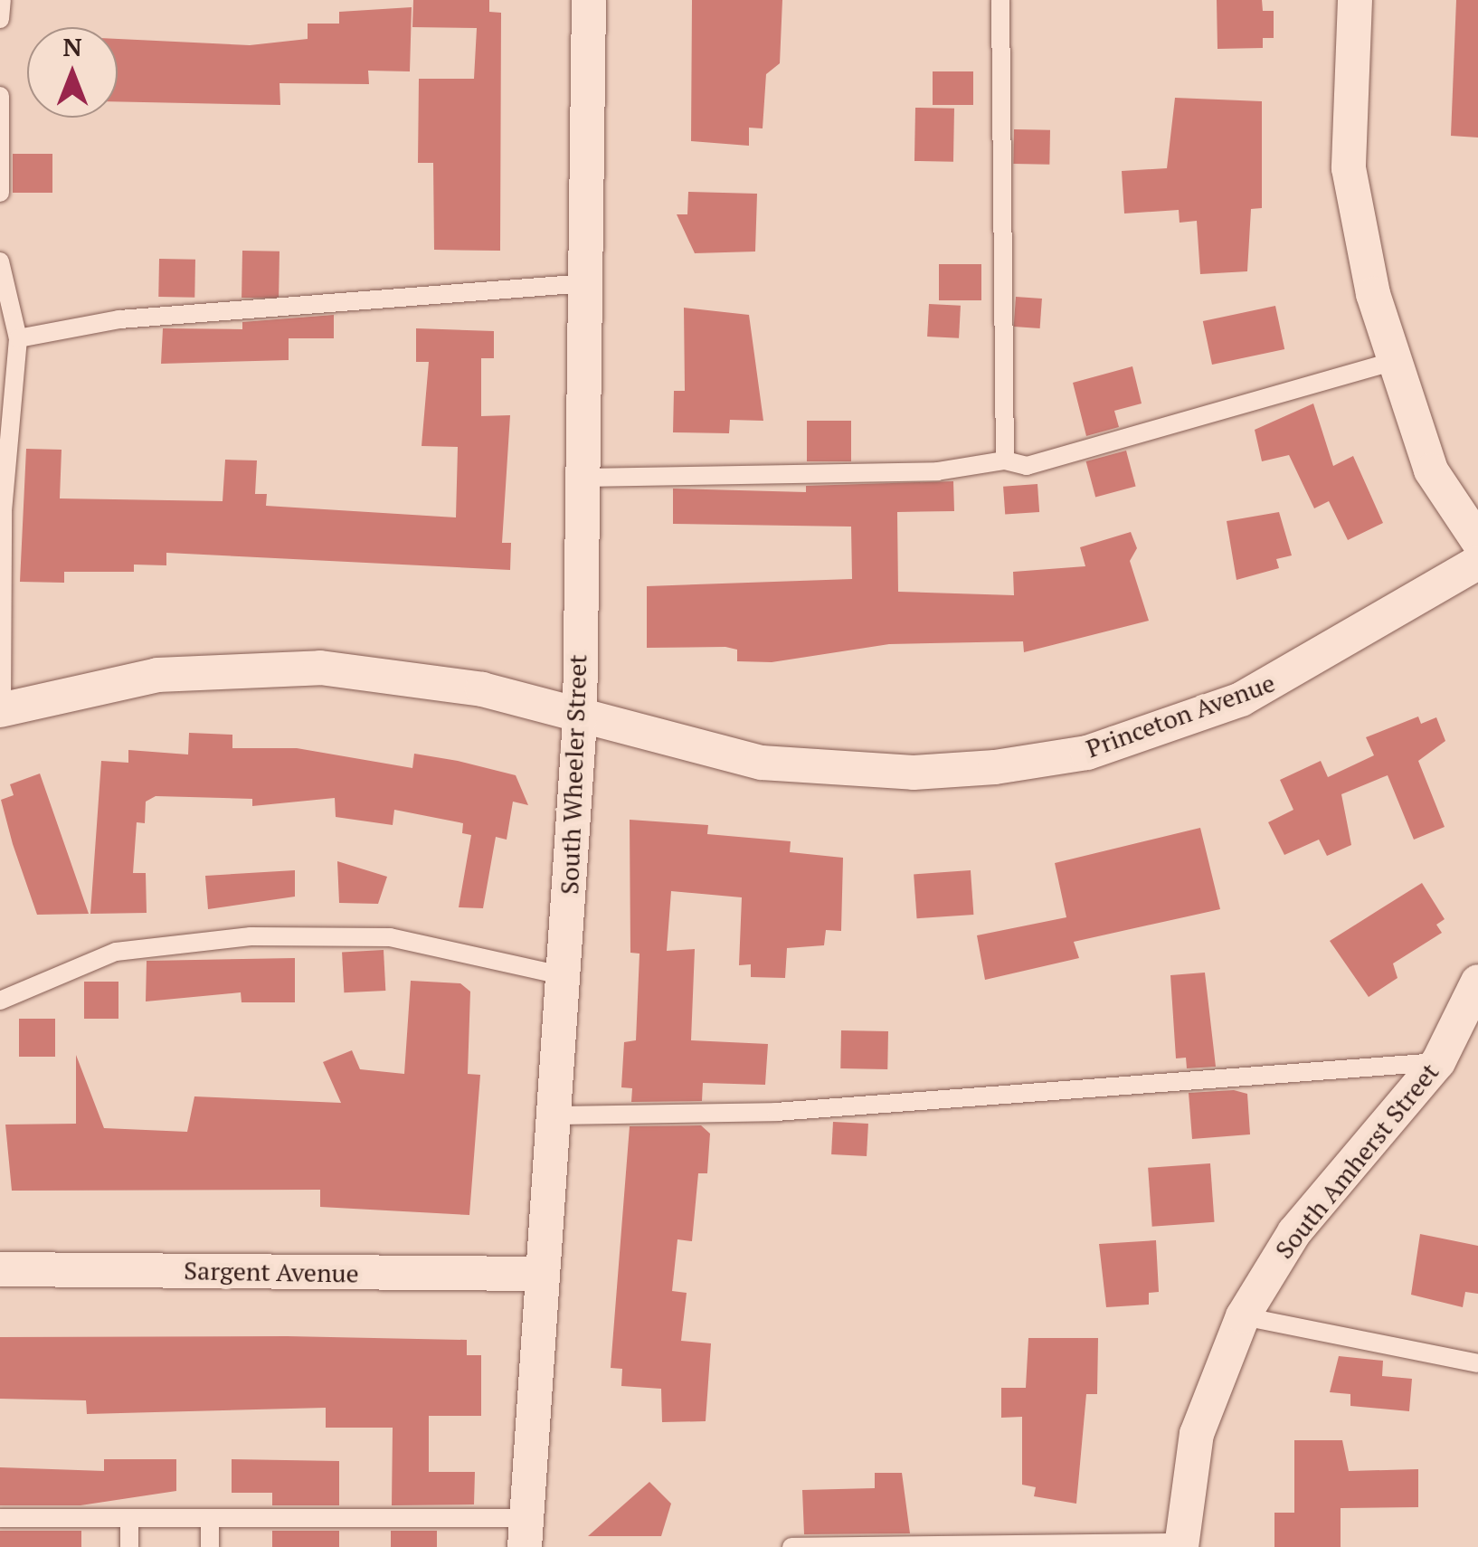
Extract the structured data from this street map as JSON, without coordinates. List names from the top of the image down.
{
  "streets": {
    "street": [
      "Princeton Avenue",
      "South Wheeler Street",
      "South Amherst Street",
      "Sargent Avenue"
    ]
  },
  "crossings": [
    ["Princeton Avenue", "South Wheeler Street"],
    ["South Wheeler Street", "Sargent Avenue"]
  ],
  "north": "top"
}
